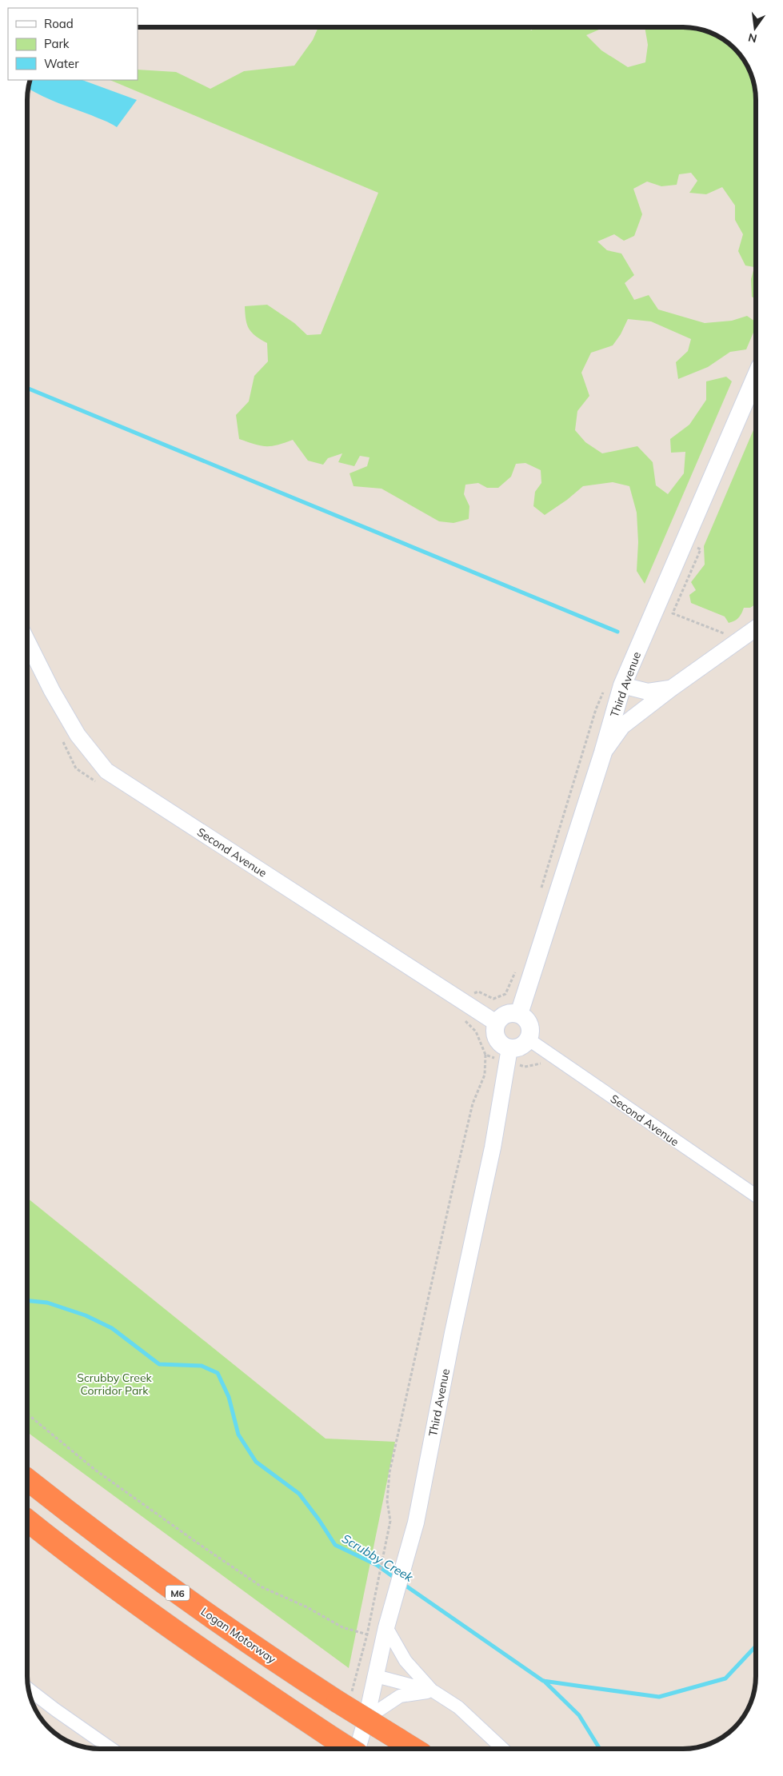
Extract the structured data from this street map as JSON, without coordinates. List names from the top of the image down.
{
  "streets": {
    "highway": ["M6", "Logan Motorway"],
    "main road": ["Third Avenue"],
    "street": ["Second Avenue"]
  },
  "crossings": [
    ["Third Avenue", "Second Avenue"]
  ],
  "water": ["Scrubby Creek"],
  "parks": ["Scrubby Creek Corridor Park"],
  "legend": ["Road", "Park", "Water"],
  "north": "bottom"
}
